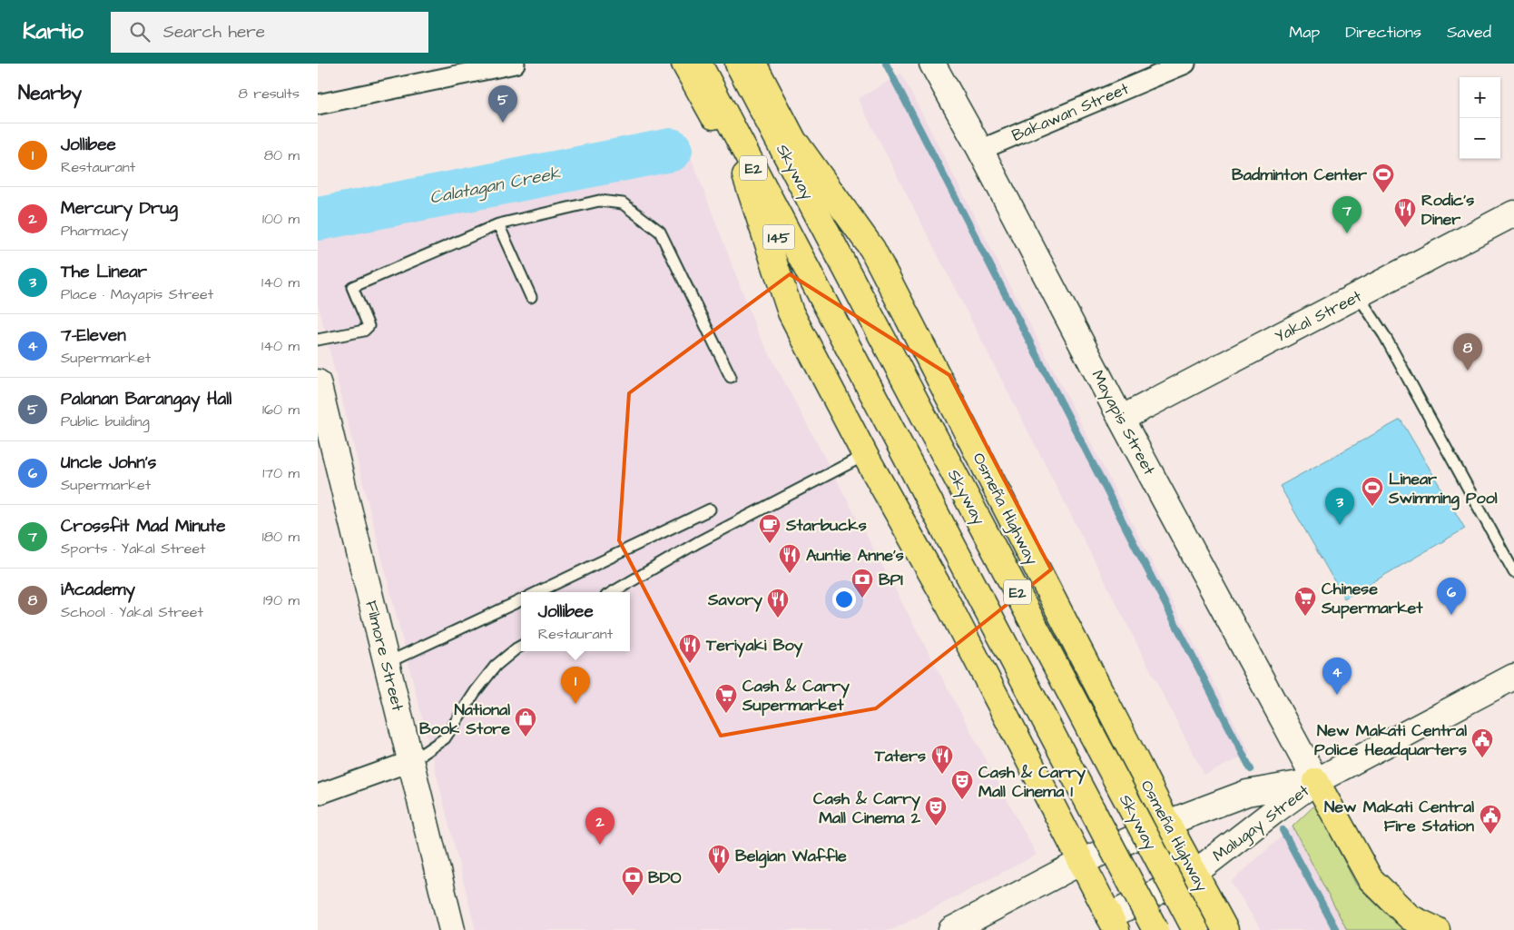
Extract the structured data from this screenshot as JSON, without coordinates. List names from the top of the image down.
{
  "streets": {
    "main road": [
      "E2",
      "Skyway",
      "145",
      "Osmeña Highway"
    ],
    "street": [
      "Bakawan Street",
      "Yakal Street",
      "Mayapis Street",
      "Filmore Street",
      "Malugay Street"
    ]
  },
  "crossings": [
    ["Bakawan Street", "Mayapis Street"],
    ["Yakal Street", "Mayapis Street"],
    ["Mayapis Street", "Malugay Street"],
    ["Osmeña Highway", "Malugay Street"]
  ],
  "water": ["Calatagan Creek"],
  "places": {
    "sports": ["Badminton Center", "Linear Swimming Pool"],
    "restaurant": [
      "Rodic's Diner",
      "Auntie Anne's",
      "Savory",
      "Teriyaki Boy",
      "Taters",
      "Belgian Waffle"
    ],
    "cafe": ["Starbucks"],
    "bank": ["BPI", "BDO"],
    "supermarket": ["Chinese Supermarket", "Cash & Carry Supermarket"],
    "shop": ["National Book Store"],
    "public building": ["New Makati Central Police Headquarters", "New Makati Central Fire Station"],
    "theatre": ["Cash & Carry Mall Cinema 1", "Cash & Carry Mall Cinema 2"]
  },
  "page": {
    "header": "Kartio",
    "search": "Search here",
    "nav": ["Map", "Directions", "Saved"],
    "heading": ["Nearby", "8 results"],
    "map_buttons": ["+", "−"],
    "pins": [
      "5",
      "7",
      "8",
      "3",
      "6",
      "4",
      "1",
      "2"
    ],
    "list": [
      {
        "mark": "1",
        "name": "Jollibee",
        "note": "Restaurant",
        "value": "80 m"
      },
      {
        "mark": "2",
        "name": "Mercury Drug",
        "note": "Pharmacy",
        "value": "100 m"
      },
      {
        "mark": "3",
        "name": "The Linear",
        "note": "Place · Mayapis Street",
        "value": "140 m"
      },
      {
        "mark": "4",
        "name": "7-Eleven",
        "note": "Supermarket",
        "value": "140 m"
      },
      {
        "mark": "5",
        "name": "Palanan Barangay Hall",
        "note": "Public building",
        "value": "160 m"
      },
      {
        "mark": "6",
        "name": "Uncle John's",
        "note": "Supermarket",
        "value": "170 m"
      },
      {
        "mark": "7",
        "name": "Crossfit Mad Minute",
        "note": "Sports · Yakal Street",
        "value": "180 m"
      },
      {
        "mark": "8",
        "name": "iAcademy",
        "note": "School · Yakal Street",
        "value": "190 m"
      }
    ],
    "popup": ["Jollibee", "Restaurant"]
  }
}
